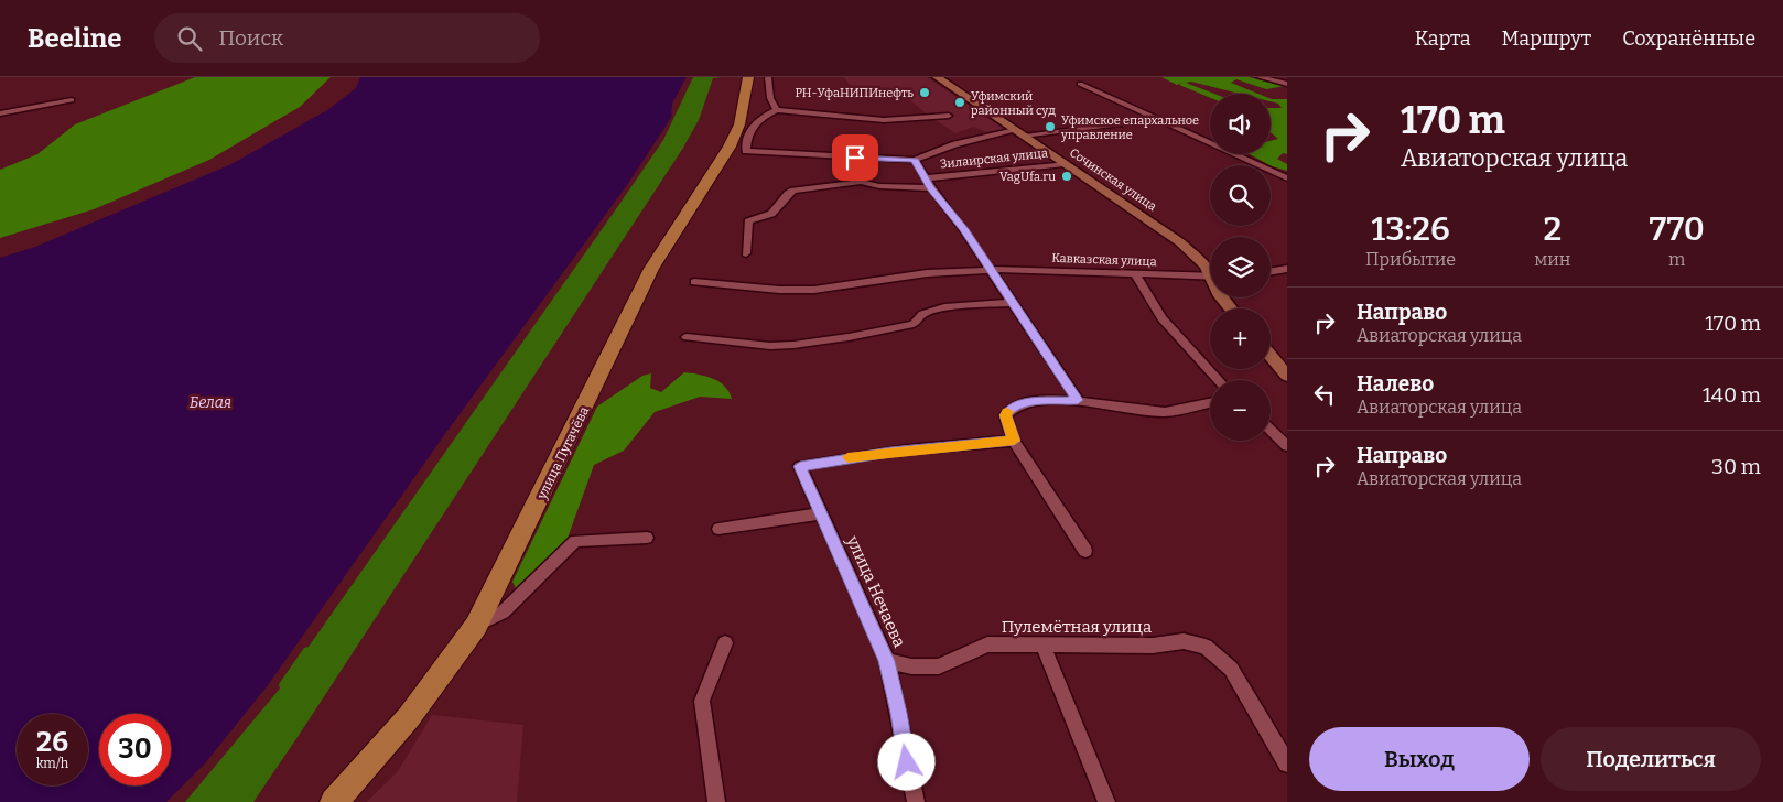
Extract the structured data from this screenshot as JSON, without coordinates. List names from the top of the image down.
{
  "streets": {
    "main road": ["Сочинская улица", "улица Пугачёва"],
    "street": [
      "Зилаирская улица",
      "Кавказская улица",
      "улица Нечаева",
      "Пулемётная улица"
    ]
  },
  "crossings": [
    ["Зилаирская улица", "Сочинская улица"],
    ["улица Нечаева", "Пулемётная улица"]
  ],
  "water": ["Белая"],
  "places": [
    "РН-УфаНИПИнефть",
    "Уфимский районный суд",
    "Уфимское епархальное управление",
    "VagUfa.ru"
  ],
  "page": {
    "header": "Beeline",
    "search": "Поиск",
    "nav": ["Карта", "Маршрут", "Сохранённые"],
    "turn": ["170 m", "Авиаторская улица"],
    "map_buttons": ["+", "−"],
    "eta": [
      "13:26",
      "Прибытие",
      "2",
      "мин",
      "770",
      "m"
    ],
    "list": [
      {
        "name": "Направо",
        "note": "Авиаторская улица",
        "value": "170 m"
      },
      {
        "name": "Налево",
        "note": "Авиаторская улица",
        "value": "140 m"
      },
      {
        "name": "Направо",
        "note": "Авиаторская улица",
        "value": "30 m"
      }
    ],
    "speed": "26 km/h",
    "limit": "30",
    "buttons": ["Выход", "Поделиться"]
  }
}
